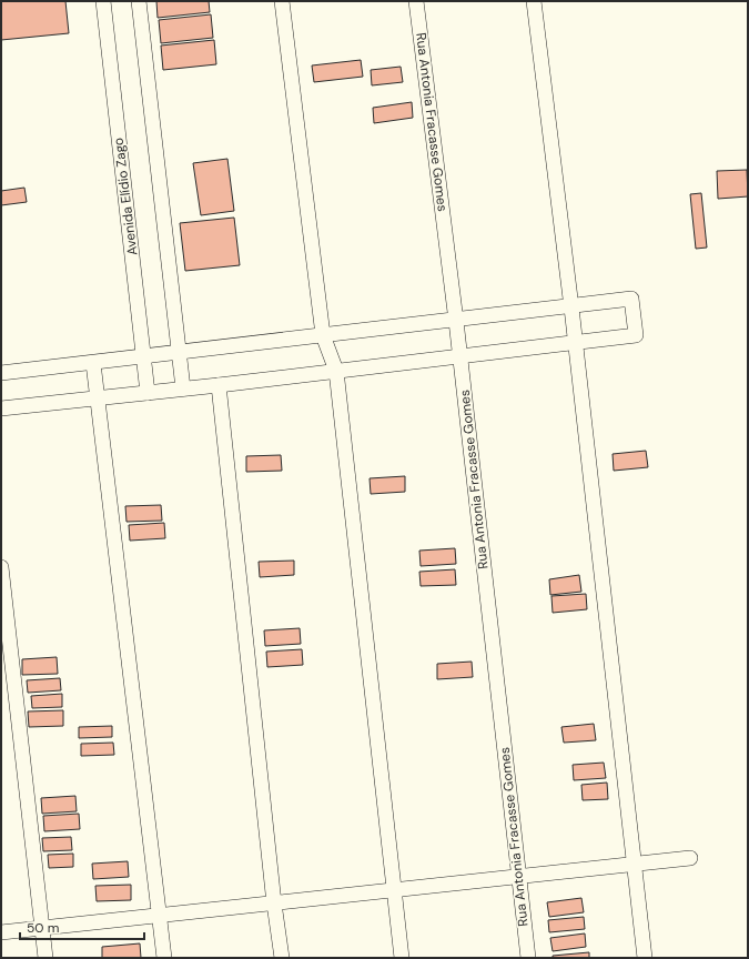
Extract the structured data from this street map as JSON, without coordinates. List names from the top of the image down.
{
  "streets": {
    "street": ["Rua Antonia Fracasse Gomes", "Avenida Elídio Zago"]
  },
  "scale_bar": "50 m"
}
